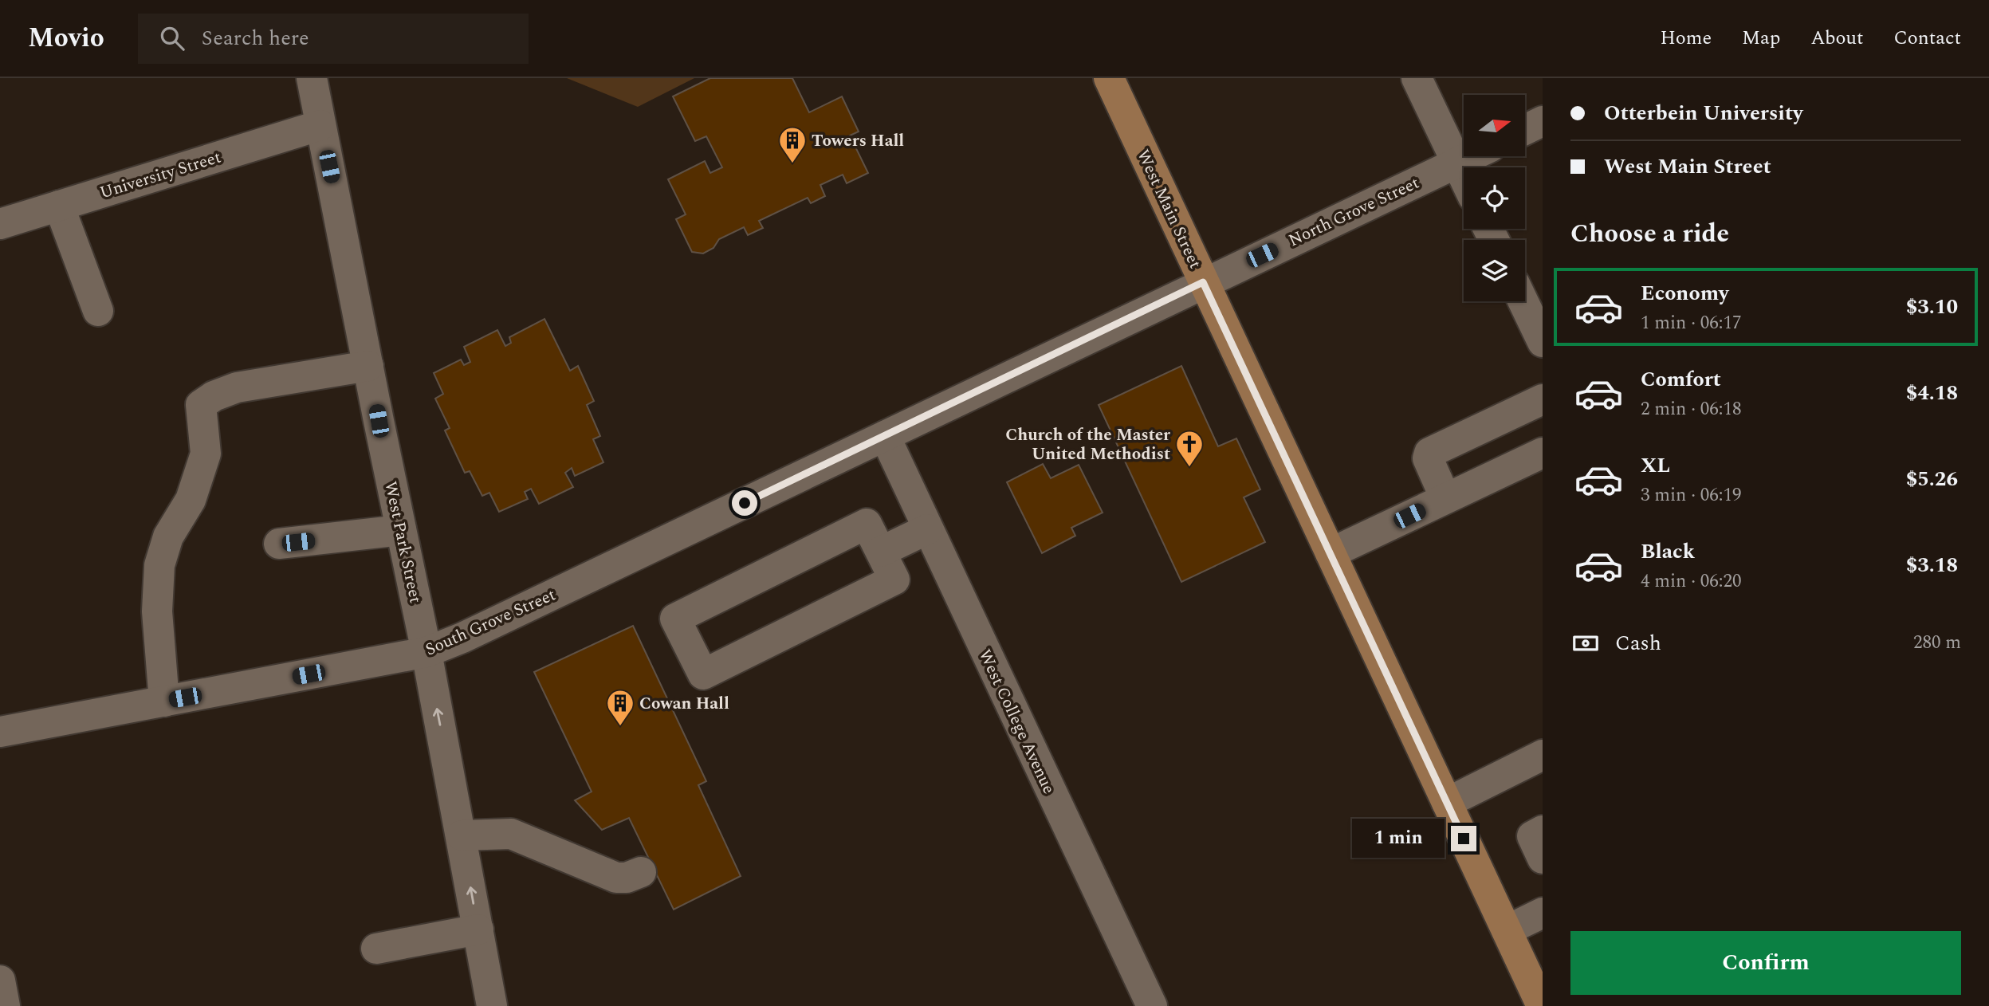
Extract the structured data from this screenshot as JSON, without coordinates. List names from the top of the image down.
{
  "streets": {
    "main road": ["West Main Street"],
    "street": [
      "University Street",
      "North Grove Street",
      "West Park Street",
      "South Grove Street",
      "West College Avenue"
    ]
  },
  "crossings": [
    ["University Street", "West Park Street"],
    ["West Main Street", "North Grove Street"],
    ["North Grove Street", "South Grove Street"],
    ["North Grove Street", "West College Avenue"],
    ["West Park Street", "South Grove Street"],
    ["South Grove Street", "West College Avenue"]
  ],
  "places": {
    "building": ["Towers Hall", "Cowan Hall"],
    "church": ["Church of the Master United Methodist"]
  },
  "north": "right",
  "page": {
    "header": "Movio",
    "search": "Search here",
    "nav": [
      "Home",
      "Map",
      "About",
      "Contact"
    ],
    "banner": ["Otterbein University", "West Main Street"],
    "heading": "Choose a ride",
    "list": [
      {
        "name": "Economy",
        "note": "1 min · 06:17",
        "value": "$3.10"
      },
      {
        "name": "Comfort",
        "note": "2 min · 06:18",
        "value": "$4.18"
      },
      {
        "name": "XL",
        "note": "3 min · 06:19",
        "value": "$5.26"
      },
      {
        "name": "Black",
        "note": "4 min · 06:20",
        "value": "$3.18"
      }
    ],
    "pay": ["Cash", "280 m"],
    "bubble": "1 min",
    "buttons": "Confirm"
  }
}
